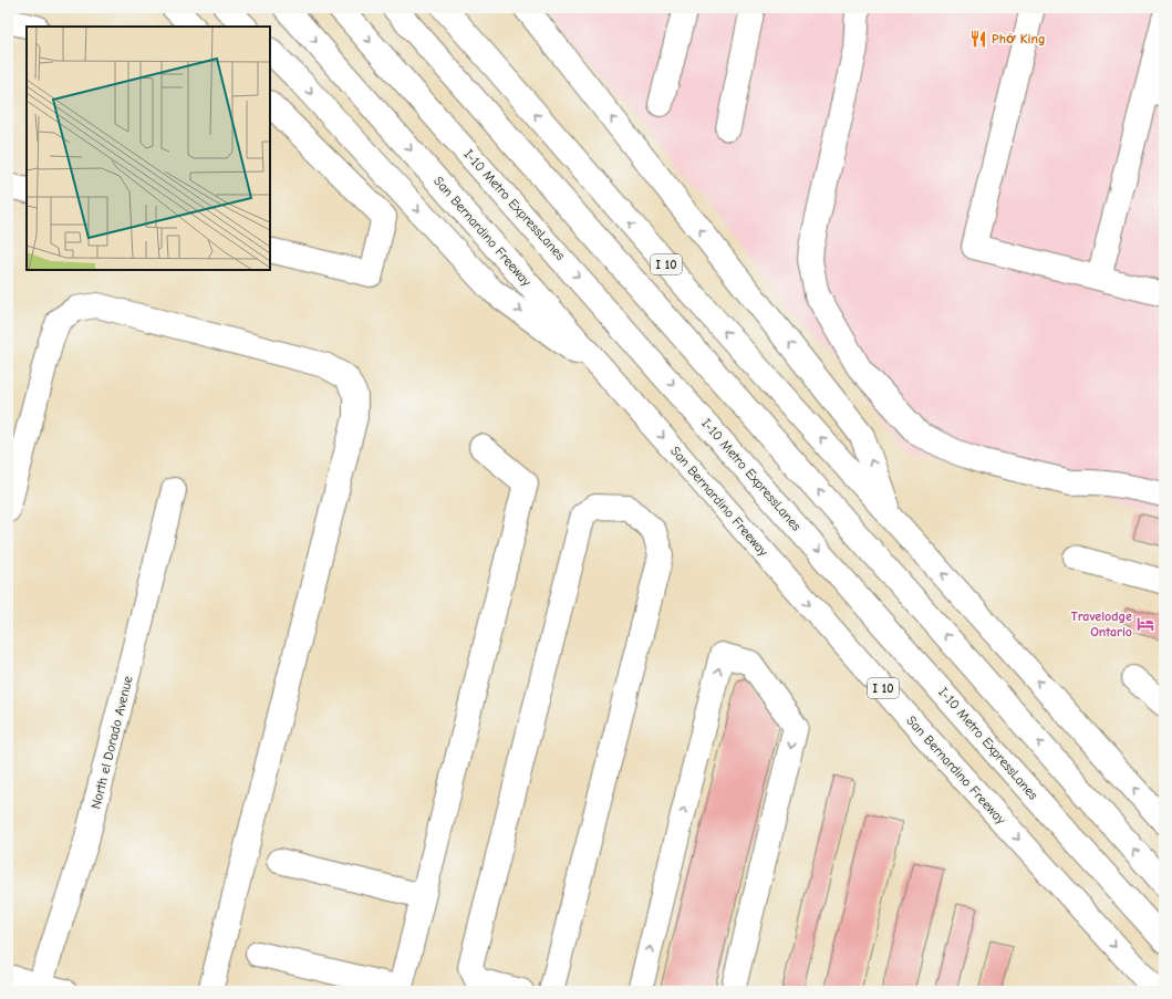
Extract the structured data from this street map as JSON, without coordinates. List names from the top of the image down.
{
  "streets": {
    "main road": [
      "I-10 Metro ExpressLanes",
      "San Bernardino Freeway",
      "I 10",
      "North el Dorado Avenue"
    ]
  },
  "places": {
    "restaurant": ["Phở King"],
    "hotel": ["Travelodge Ontario"]
  }
}
